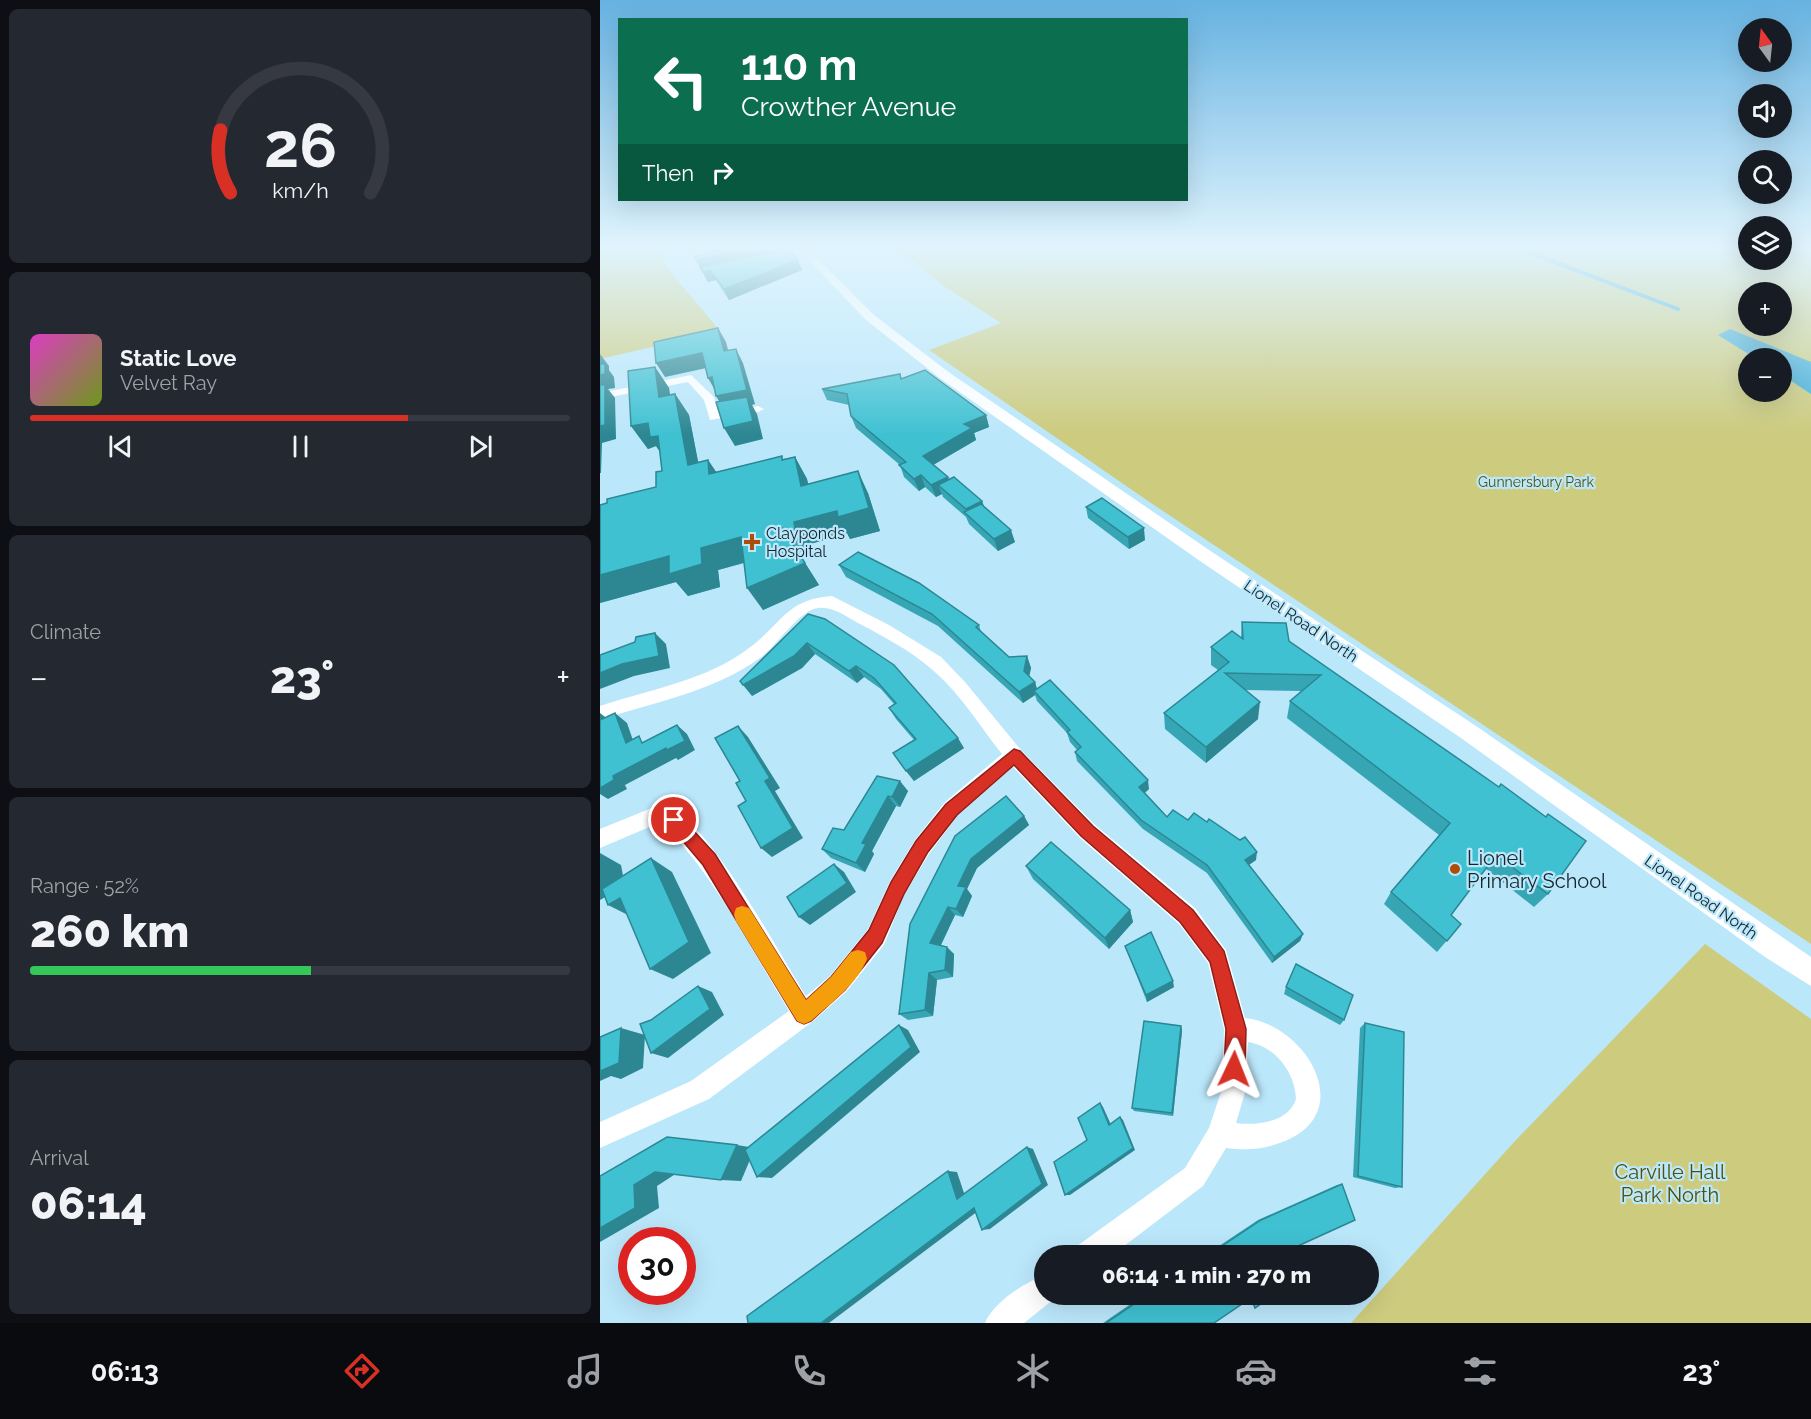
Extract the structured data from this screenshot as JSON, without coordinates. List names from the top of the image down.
{
  "streets": {
    "street": ["Lionel Road North"]
  },
  "parks": ["Gunnersbury Park", "Carville Hall Park North"],
  "places": {
    "health": ["Clayponds Hospital"],
    "other": ["Lionel Primary School"]
  },
  "north": "top",
  "page": {
    "map_buttons": ["+", "−"],
    "turn": ["110 m", "Crowther Avenue"],
    "then": "Then",
    "song": ["Static Love", "Velvet Ray"],
    "tile": [
      "Climate",
      ["Range · 52%", "260 km"],
      ["Arrival", "06:14"]
    ],
    "heat": ["−", "23°", "+"],
    "limit": "30",
    "trip": "06:14 · 1 min · 270 m",
    "tabs": ["06:13", "23°"],
    "gauge": ["26", "km/h"]
  }
}
